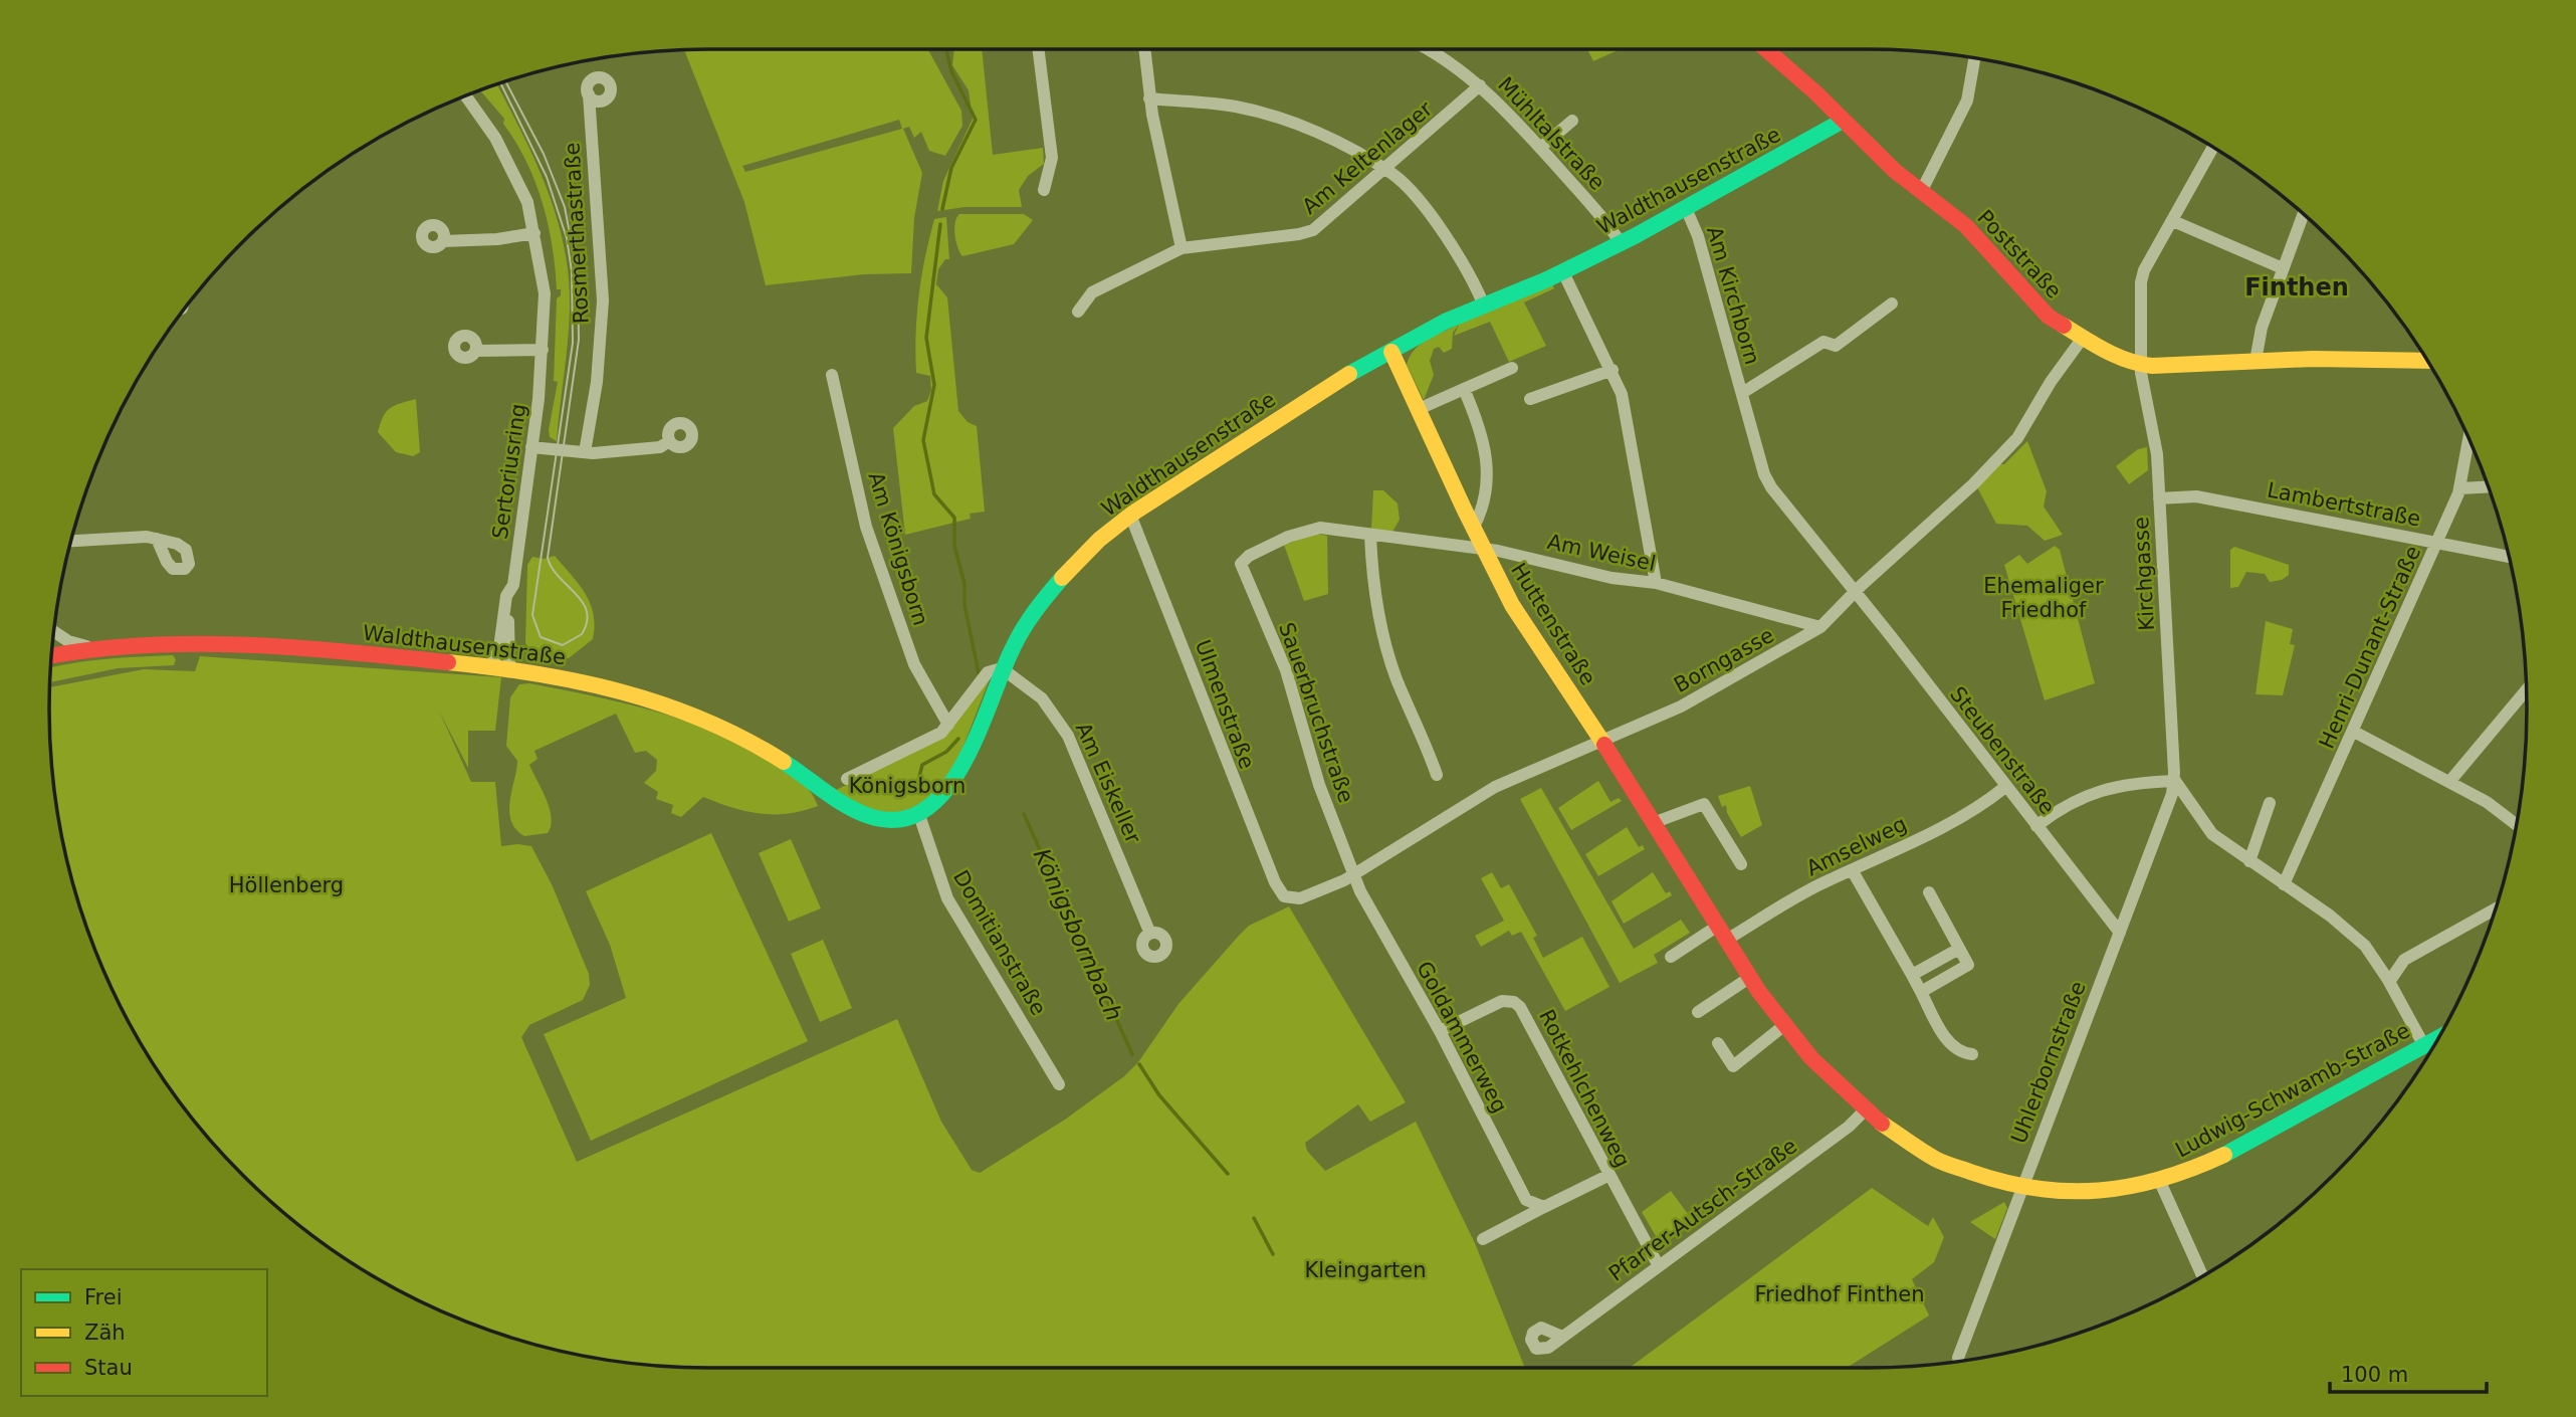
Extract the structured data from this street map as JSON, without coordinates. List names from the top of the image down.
{
  "streets": {
    "street": [
      "Mühltalstraße",
      "Am Keltenlager",
      "Waldthausenstraße",
      "Rosmerthastraße",
      "Poststraße",
      "Am Kirchborn",
      "Sertoriusring",
      "Lambertstraße",
      "Am Königsborn",
      "Am Weisel",
      "Kirchgasse",
      "Huttenstraße",
      "Henri-Dunant-Straße",
      "Borngasse",
      "Ulmenstraße",
      "Sauerbruchstraße",
      "Steubenstraße",
      "Am Eiskeller",
      "Amselweg",
      "Domitianstraße",
      "Goldammerweg",
      "Uhlerbornstraße",
      "Rotkehlchenweg",
      "Ludwig-Schwamb-Straße",
      "Pfarrer-Autsch-Straße"
    ]
  },
  "crossings": [
    ["Mühltalstraße", "Am Keltenlager"],
    ["Mühltalstraße", "Waldthausenstraße"],
    ["Waldthausenstraße", "Poststraße"],
    ["Waldthausenstraße", "Am Kirchborn"],
    ["Waldthausenstraße", "Sertoriusring"],
    ["Waldthausenstraße", "Huttenstraße"],
    ["Waldthausenstraße", "Ulmenstraße"],
    ["Waldthausenstraße", "Am Eiskeller"],
    ["Waldthausenstraße", "Domitianstraße"],
    ["Poststraße", "Kirchgasse"],
    ["Poststraße", "Borngasse"],
    ["Am Kirchborn", "Borngasse"],
    ["Am Kirchborn", "Steubenstraße"],
    ["Lambertstraße", "Kirchgasse"],
    ["Lambertstraße", "Henri-Dunant-Straße"],
    ["Am Weisel", "Huttenstraße"],
    ["Am Weisel", "Borngasse"],
    ["Am Weisel", "Sauerbruchstraße"],
    ["Kirchgasse", "Uhlerbornstraße"],
    ["Huttenstraße", "Borngasse"],
    ["Huttenstraße", "Amselweg"],
    ["Huttenstraße", "Ludwig-Schwamb-Straße"],
    ["Borngasse", "Ulmenstraße"],
    ["Borngasse", "Sauerbruchstraße"],
    ["Borngasse", "Steubenstraße"],
    ["Borngasse", "Goldammerweg"],
    ["Sauerbruchstraße", "Goldammerweg"],
    ["Steubenstraße", "Amselweg"],
    ["Steubenstraße", "Uhlerbornstraße"],
    ["Goldammerweg", "Rotkehlchenweg"],
    ["Uhlerbornstraße", "Ludwig-Schwamb-Straße"],
    ["Rotkehlchenweg", "Pfarrer-Autsch-Straße"],
    ["Ludwig-Schwamb-Straße", "Pfarrer-Autsch-Straße"]
  ],
  "districts": ["Finthen"],
  "water": ["Königsbornbach"],
  "parks": [
    "Ehemaliger Friedhof",
    "Königsborn",
    "Höllenberg",
    "Kleingarten",
    "Friedhof Finthen"
  ],
  "legend": ["Frei", "Zäh", "Stau"],
  "scale_bar": "100 m"
}
